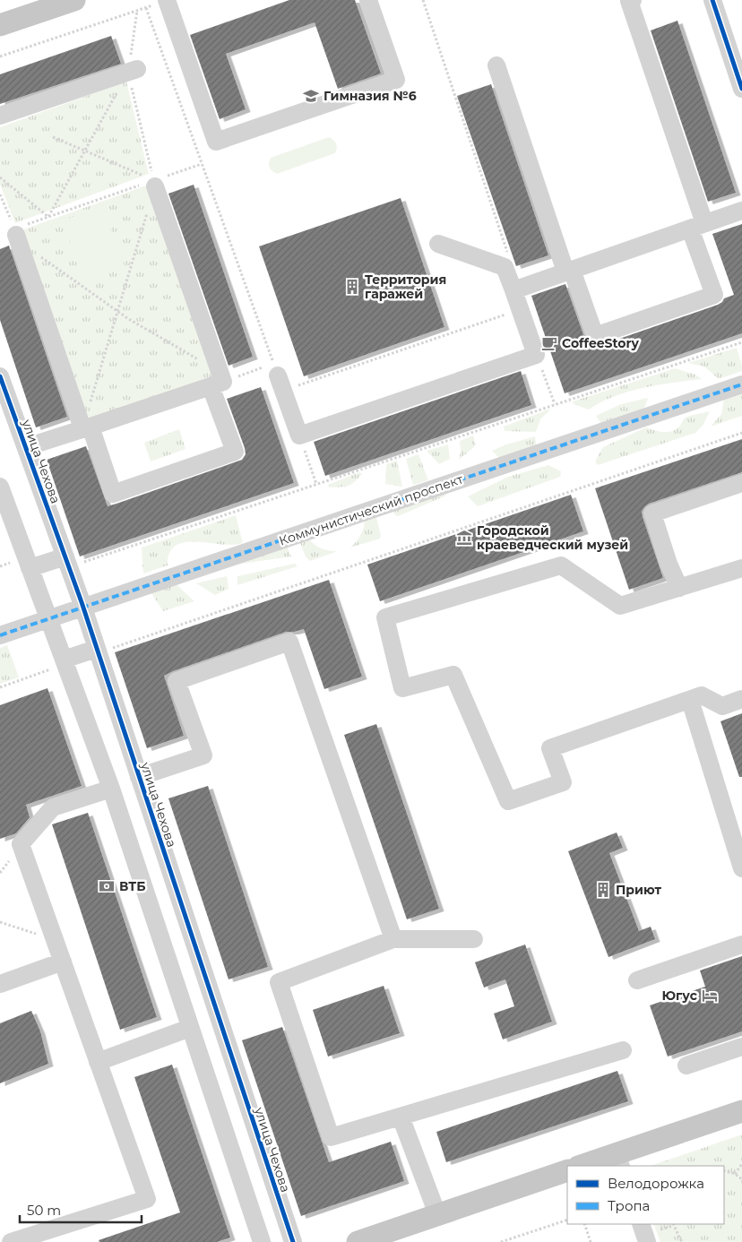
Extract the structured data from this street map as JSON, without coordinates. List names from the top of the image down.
{
  "streets": {
    "street": ["улица Чехова", "Коммунистический проспект"]
  },
  "crossings": [
    ["улица Чехова", "Коммунистический проспект"]
  ],
  "places": {
    "school or university": ["Гимназия №6"],
    "building": ["Территория гаражей", "Приют"],
    "cafe": ["CoffeeStory"],
    "museum": ["Городской краеведческий музей"],
    "bank": ["ВТБ"],
    "hotel": ["Югус"]
  },
  "legend": ["Велодорожка", "Тропа"],
  "scale_bar": "50 m"
}
